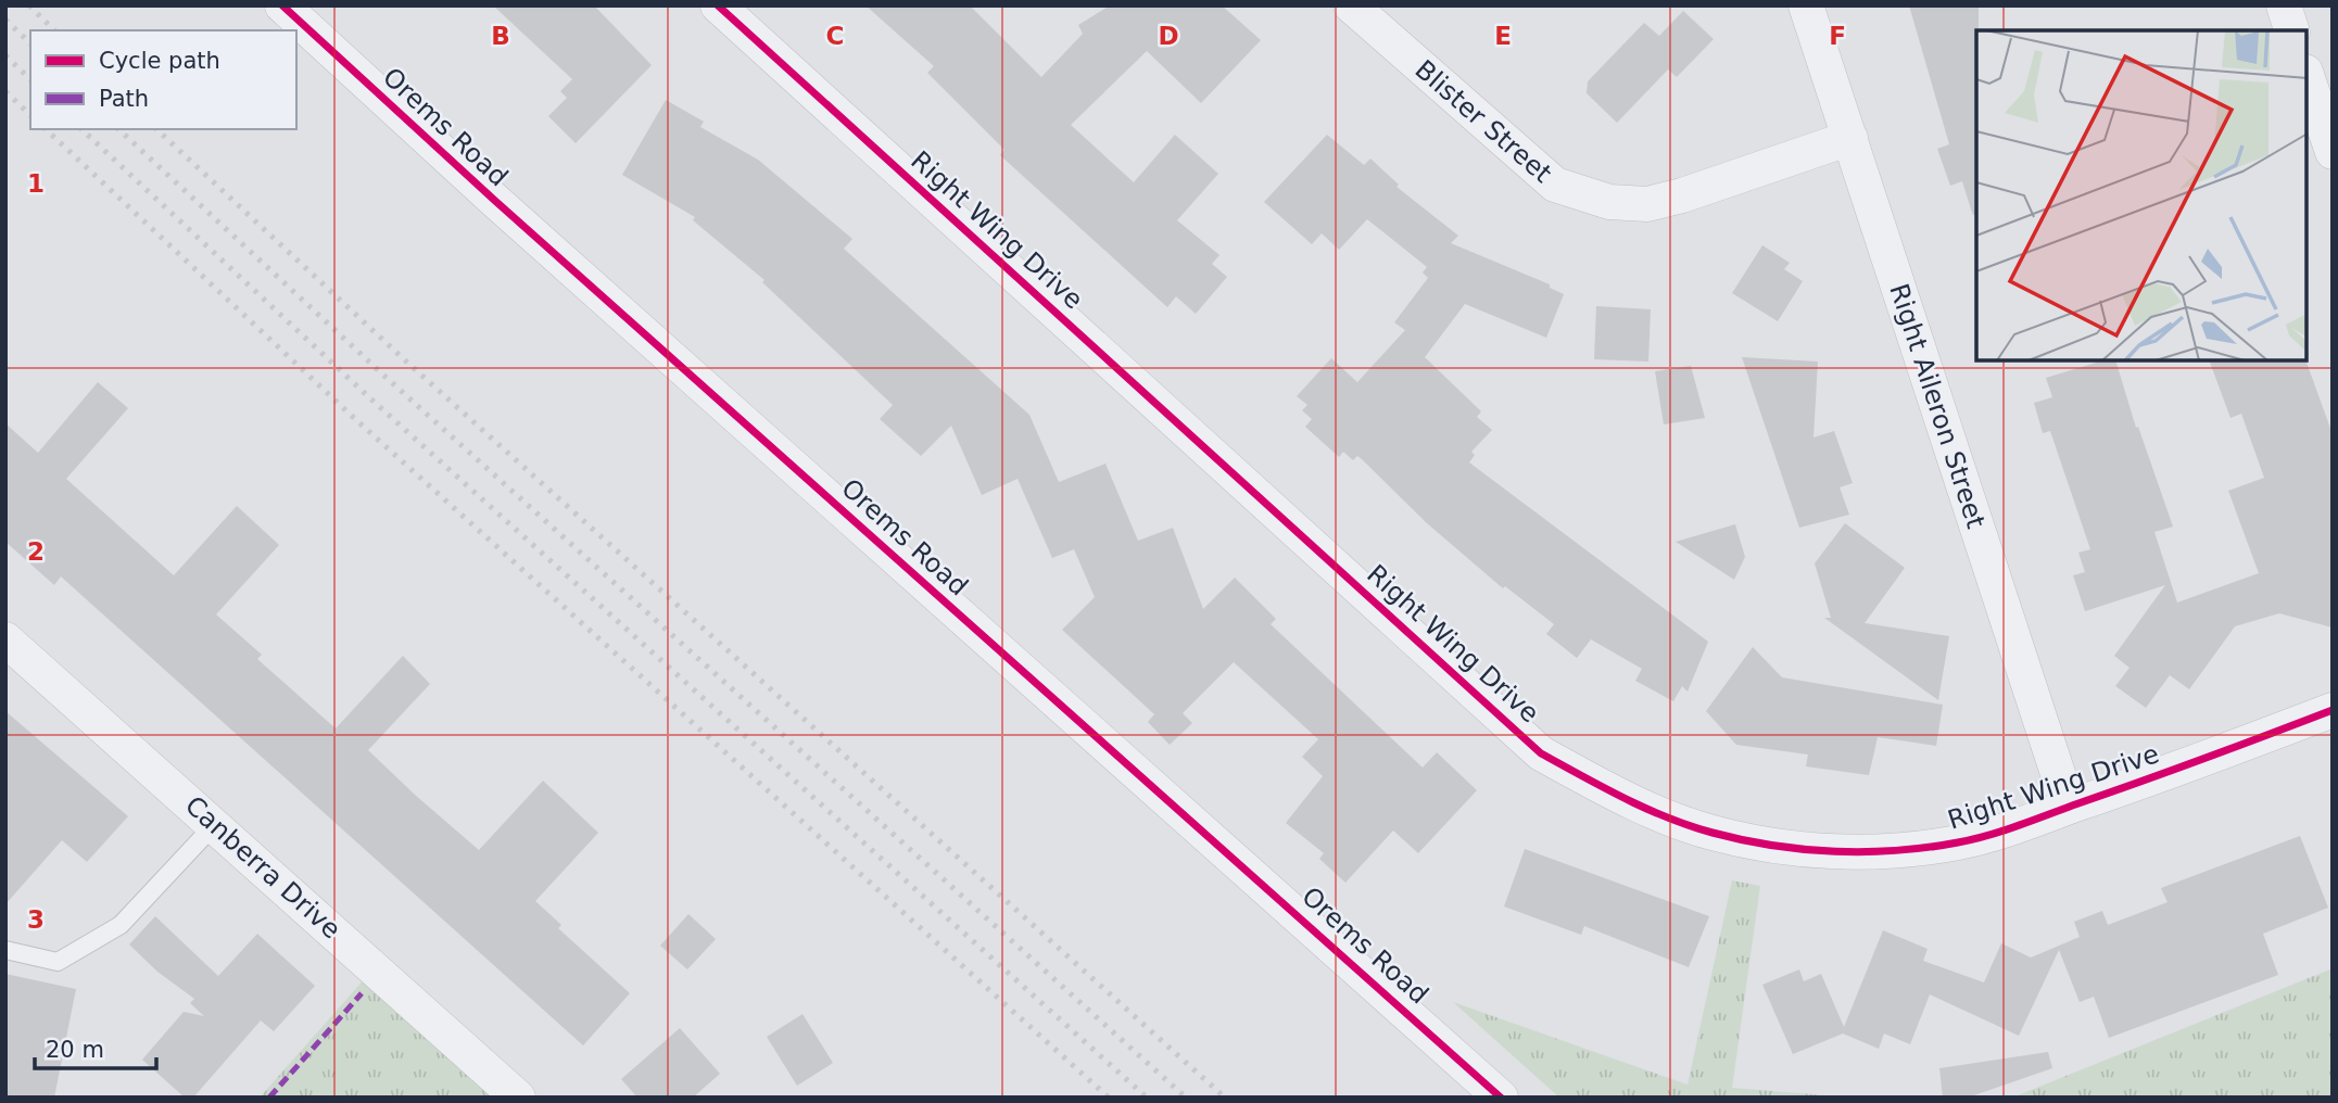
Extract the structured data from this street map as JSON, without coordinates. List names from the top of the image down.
{
  "streets": {
    "street": [
      "Blister Street",
      "Orems Road",
      "Right Wing Drive",
      "Right Aileron Street",
      "Canberra Drive"
    ]
  },
  "crossings": [
    ["Blister Street", "Right Aileron Street"],
    ["Right Wing Drive", "Right Aileron Street"]
  ],
  "legend": ["Cycle path", "Path"],
  "scale_bar": "20 m",
  "grid": {
    "columns": [
      "B",
      "C",
      "D",
      "E",
      "F"
    ],
    "rows": ["1", "2", "3"]
  }
}
